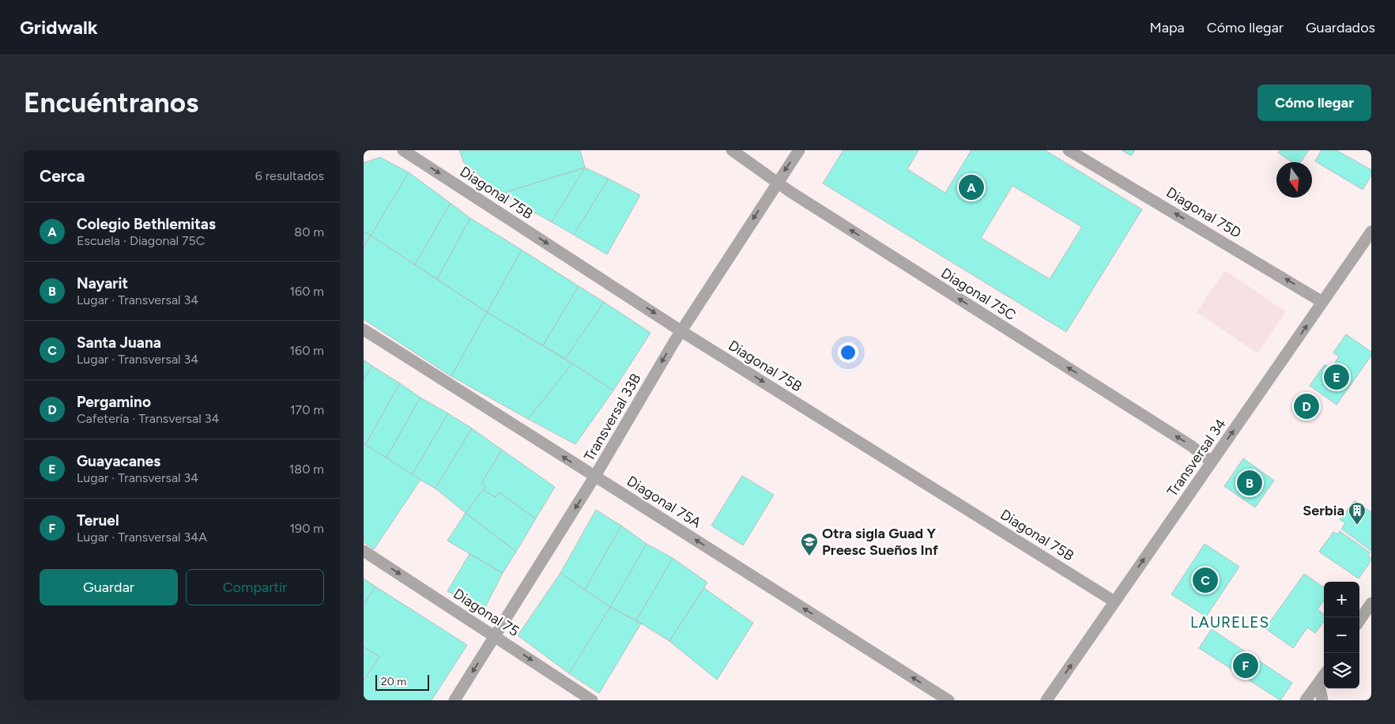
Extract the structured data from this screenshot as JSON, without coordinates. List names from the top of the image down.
{
  "streets": {
    "street": [
      "Diagonal 75B",
      "Diagonal 75D",
      "Diagonal 75C",
      "Transversal 33B",
      "Transversal 34",
      "Diagonal 75A",
      "Diagonal 75"
    ]
  },
  "crossings": [
    ["Diagonal 75B", "Transversal 33B"],
    ["Diagonal 75B", "Transversal 34"],
    ["Diagonal 75D", "Transversal 34"],
    ["Diagonal 75C", "Transversal 33B"],
    ["Diagonal 75C", "Transversal 34"],
    ["Transversal 33B", "Diagonal 75A"],
    ["Transversal 33B", "Diagonal 75"]
  ],
  "one_way": [
    "Diagonal 75B",
    "Diagonal 75D",
    "Diagonal 75C",
    "Transversal 33B",
    "Transversal 34",
    "Diagonal 75A",
    "Diagonal 75"
  ],
  "districts": ["LAURELES"],
  "places": {
    "building": ["Serbia"],
    "school or university": ["Otra sigla Guad Y Preesc Sueños Inf"]
  },
  "scale_bar": "20 m",
  "north": "bottom",
  "page": {
    "header": "Gridwalk",
    "nav": ["Mapa", "Cómo llegar", "Guardados"],
    "buttons": [
      "Cómo llegar",
      ["Guardar", "Compartir"]
    ],
    "title": "Encuéntranos",
    "heading": ["Cerca", "6 resultados"],
    "pins": [
      "A",
      "E",
      "D",
      "B",
      "C",
      "F"
    ],
    "list": [
      {
        "mark": "A",
        "name": "Colegio Bethlemitas",
        "note": "Escuela · Diagonal 75C",
        "value": "80 m"
      },
      {
        "mark": "B",
        "name": "Nayarit",
        "note": "Lugar · Transversal 34",
        "value": "160 m"
      },
      {
        "mark": "C",
        "name": "Santa Juana",
        "note": "Lugar · Transversal 34",
        "value": "160 m"
      },
      {
        "mark": "D",
        "name": "Pergamino",
        "note": "Cafetería · Transversal 34",
        "value": "170 m"
      },
      {
        "mark": "E",
        "name": "Guayacanes",
        "note": "Lugar · Transversal 34",
        "value": "180 m"
      },
      {
        "mark": "F",
        "name": "Teruel",
        "note": "Lugar · Transversal 34A",
        "value": "190 m"
      }
    ],
    "map_buttons": ["+", "−"],
    "scale": "20 m"
  }
}
